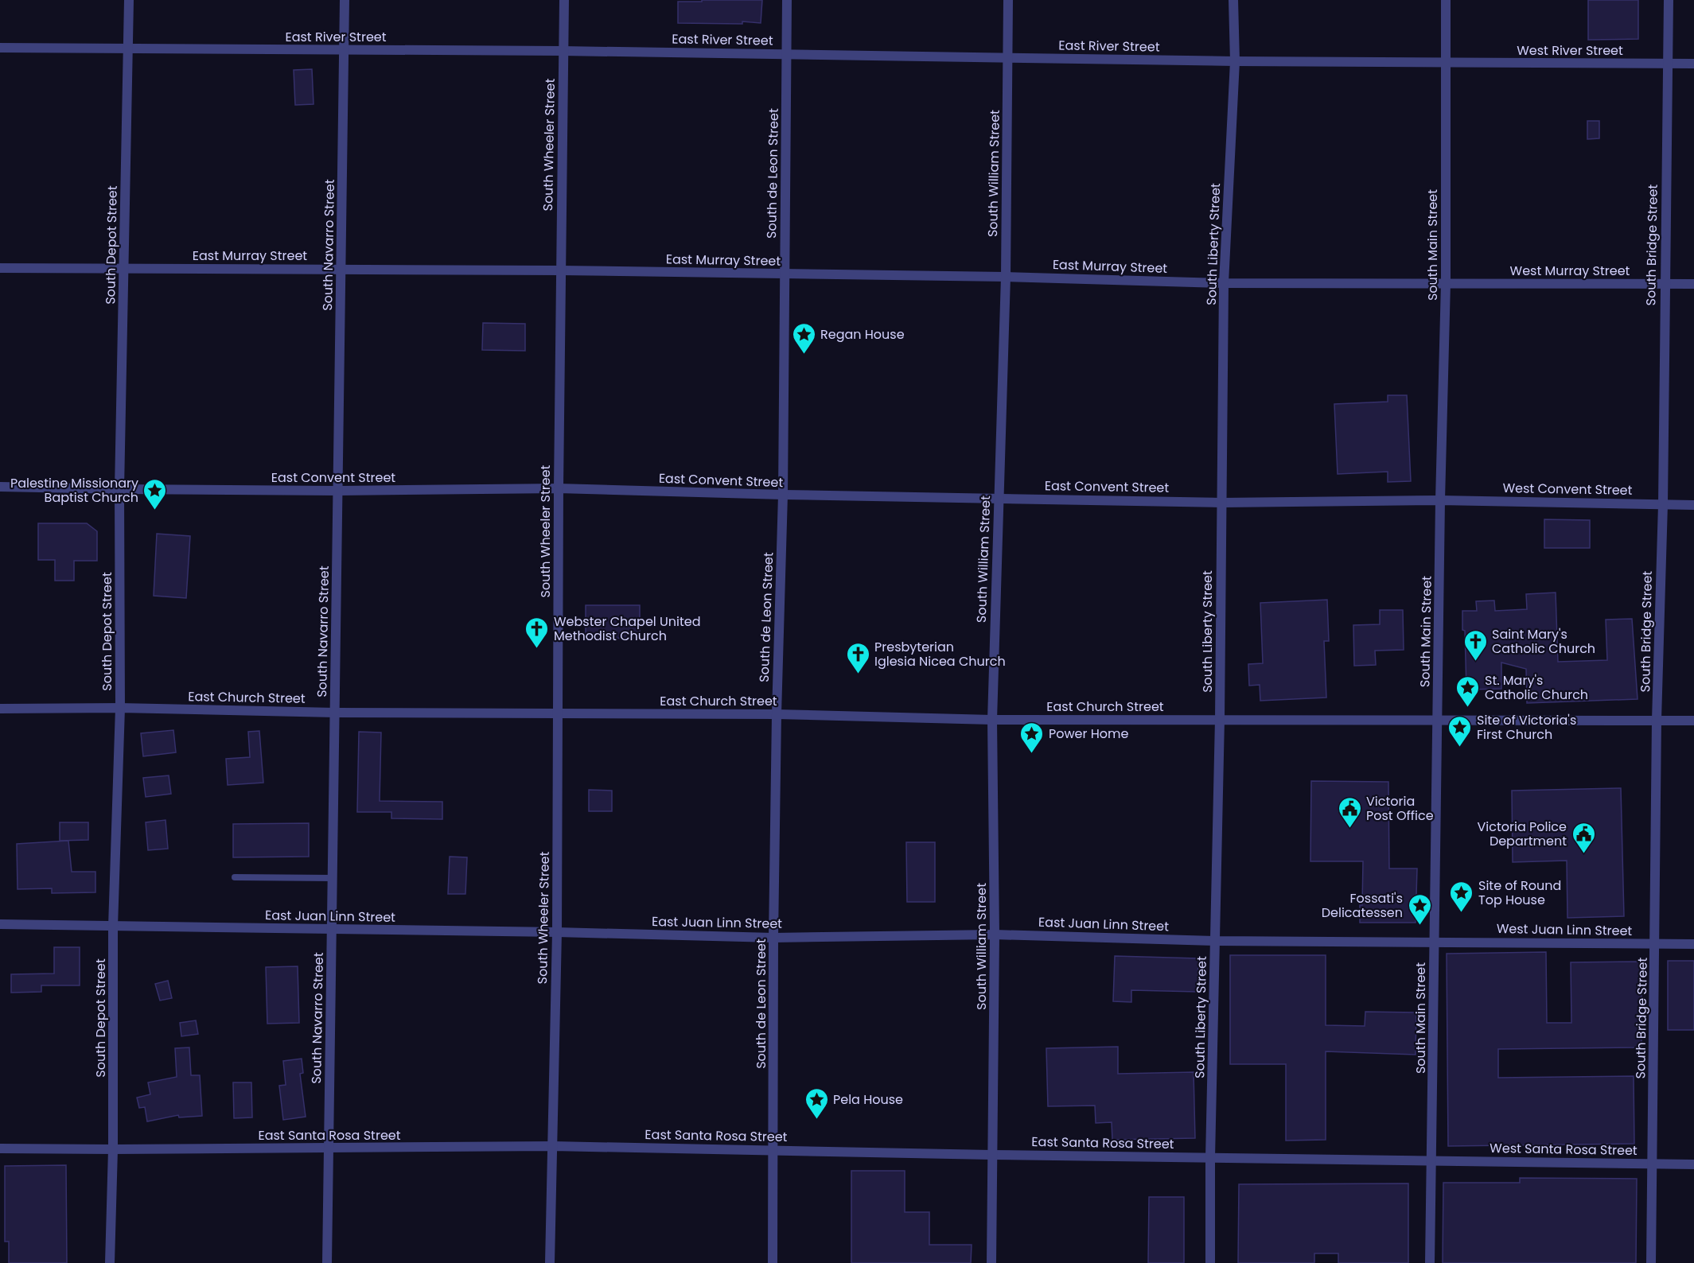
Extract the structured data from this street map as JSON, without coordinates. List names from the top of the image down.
{
  "streets": {
    "street": [
      "East River Street",
      "West River Street",
      "South Wheeler Street",
      "South de Leon Street",
      "South William Street",
      "South Liberty Street",
      "South Depot Street",
      "South Navarro Street",
      "South Main Street",
      "South Bridge Street",
      "East Murray Street",
      "West Murray Street",
      "East Convent Street",
      "West Convent Street",
      "East Church Street",
      "East Juan Linn Street",
      "West Juan Linn Street",
      "East Santa Rosa Street",
      "West Santa Rosa Street"
    ]
  },
  "crossings": [
    ["East River Street", "West River Street"],
    ["East River Street", "South Wheeler Street"],
    ["East River Street", "South de Leon Street"],
    ["East River Street", "South William Street"],
    ["East River Street", "South Liberty Street"],
    ["East River Street", "South Depot Street"],
    ["East River Street", "South Navarro Street"],
    ["East River Street", "South Main Street"],
    ["West River Street", "South Main Street"],
    ["West River Street", "South Bridge Street"],
    ["South Wheeler Street", "East Murray Street"],
    ["South Wheeler Street", "East Convent Street"],
    ["South Wheeler Street", "East Church Street"],
    ["South Wheeler Street", "East Juan Linn Street"],
    ["South Wheeler Street", "East Santa Rosa Street"],
    ["South de Leon Street", "East Murray Street"],
    ["South de Leon Street", "East Convent Street"],
    ["South de Leon Street", "East Church Street"],
    ["South de Leon Street", "East Juan Linn Street"],
    ["South de Leon Street", "East Santa Rosa Street"],
    ["South William Street", "East Murray Street"],
    ["South William Street", "East Convent Street"],
    ["South William Street", "East Church Street"],
    ["South William Street", "East Juan Linn Street"],
    ["South William Street", "East Santa Rosa Street"],
    ["South Liberty Street", "East Murray Street"],
    ["South Liberty Street", "East Convent Street"],
    ["South Liberty Street", "East Church Street"],
    ["South Liberty Street", "East Juan Linn Street"],
    ["South Liberty Street", "East Santa Rosa Street"],
    ["South Depot Street", "East Murray Street"],
    ["South Depot Street", "East Convent Street"],
    ["South Depot Street", "East Church Street"],
    ["South Depot Street", "East Juan Linn Street"],
    ["South Depot Street", "East Santa Rosa Street"],
    ["South Navarro Street", "East Murray Street"],
    ["South Navarro Street", "East Convent Street"],
    ["South Navarro Street", "East Church Street"],
    ["South Navarro Street", "East Juan Linn Street"],
    ["South Navarro Street", "East Santa Rosa Street"],
    ["South Main Street", "East Murray Street"],
    ["South Main Street", "West Murray Street"],
    ["South Main Street", "East Convent Street"],
    ["South Main Street", "West Convent Street"],
    ["South Main Street", "East Church Street"],
    ["South Main Street", "East Juan Linn Street"],
    ["South Main Street", "West Juan Linn Street"],
    ["South Main Street", "East Santa Rosa Street"],
    ["South Main Street", "West Santa Rosa Street"],
    ["South Bridge Street", "West Murray Street"],
    ["South Bridge Street", "West Convent Street"],
    ["South Bridge Street", "East Church Street"],
    ["South Bridge Street", "West Juan Linn Street"],
    ["South Bridge Street", "West Santa Rosa Street"],
    ["East Murray Street", "West Murray Street"],
    ["East Convent Street", "West Convent Street"],
    ["East Juan Linn Street", "West Juan Linn Street"],
    ["East Santa Rosa Street", "West Santa Rosa Street"]
  ],
  "places": {
    "place": [
      "Regan House",
      "Palestine Missionary Baptist Church",
      "St. Mary's Catholic Church",
      "Site of Victoria's First Church",
      "Power Home",
      "Site of Round Top House",
      "Fossati's Delicatessen",
      "Pela House"
    ],
    "church": ["Webster Chapel United Methodist Church", "Saint Mary's Catholic Church", "Presbyterian Iglesia Nicea Church"],
    "public building": ["Victoria Post Office", "Victoria Police Department"]
  }
}
